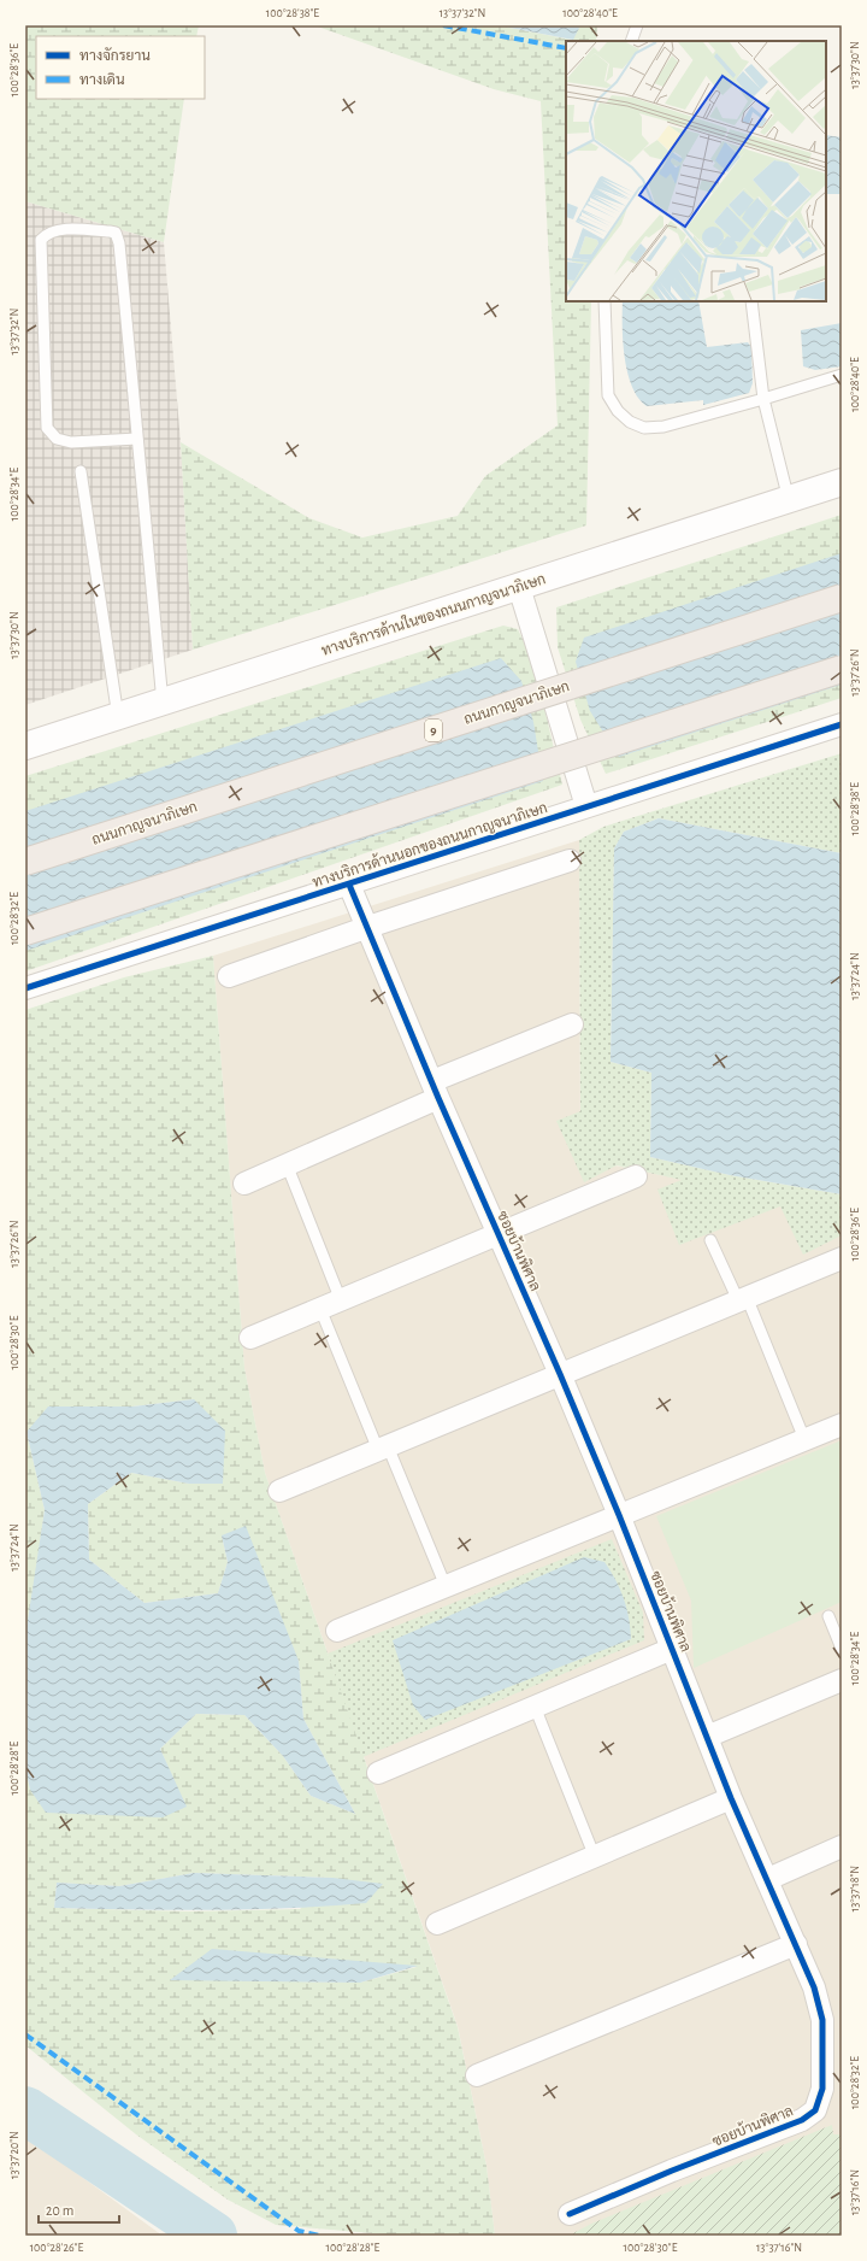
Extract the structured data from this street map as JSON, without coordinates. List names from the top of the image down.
{
  "streets": {
    "highway": ["ถนนกาญจนาภิเษก", "9"],
    "main road": ["ทางบริการด้านในของถนนกาญจนาภิเษก"],
    "street": ["ทางบริการด้านนอกของถนนกาญจนาภิเษก", "ซอยบ้านพิศาล"]
  },
  "crossings": [
    ["ทางบริการด้านนอกของถนนกาญจนาภิเษก", "ซอยบ้านพิศาล"]
  ],
  "legend": ["ทางจักรยาน", "ทางเดิน"],
  "scale_bar": "20 m",
  "coordinates": [
    "100°28'38\"E",
    "13°37'32\"N",
    "100°28'40\"E",
    "13°37'30\"N",
    "100°28'36\"E",
    "100°28'34\"E",
    "13°37'26\"N",
    "100°28'32\"E",
    "13°37'24\"N",
    "100°28'30\"E",
    "100°28'28\"E",
    "13°37'18\"N",
    "13°37'20\"N",
    "13°37'16\"N",
    "100°28'26\"E"
  ]
}
